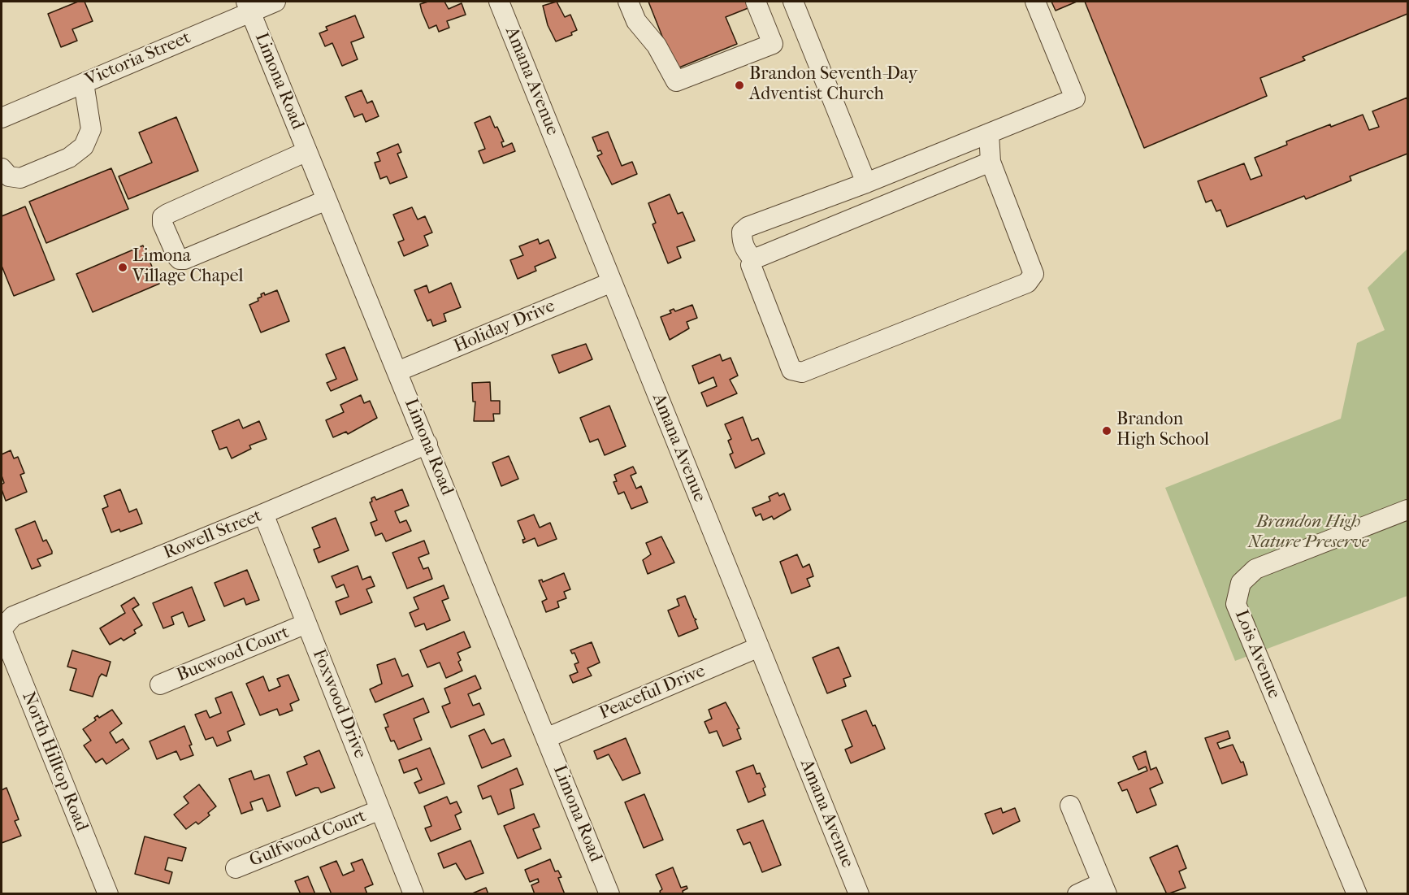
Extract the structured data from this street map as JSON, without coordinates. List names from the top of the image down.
{
  "streets": {
    "street": [
      "Victoria Street",
      "Limona Road",
      "Amana Avenue",
      "Holiday Drive",
      "Rowell Street",
      "Bucwood Court",
      "Lois Avenue",
      "Peaceful Drive",
      "Foxwood Drive",
      "North Hilltop Road",
      "Gulfwood Court"
    ]
  },
  "crossings": [
    ["Victoria Street", "Limona Road"],
    ["Limona Road", "Holiday Drive"],
    ["Limona Road", "Rowell Street"],
    ["Limona Road", "Peaceful Drive"],
    ["Amana Avenue", "Holiday Drive"],
    ["Amana Avenue", "Peaceful Drive"],
    ["Rowell Street", "Foxwood Drive"],
    ["Rowell Street", "North Hilltop Road"],
    ["Bucwood Court", "Foxwood Drive"],
    ["Foxwood Drive", "Gulfwood Court"]
  ],
  "parks": ["Brandon High Nature Preserve"],
  "places": ["Brandon Seventh-Day Adventist Church", "Limona Village Chapel", "Brandon High School"]
}
